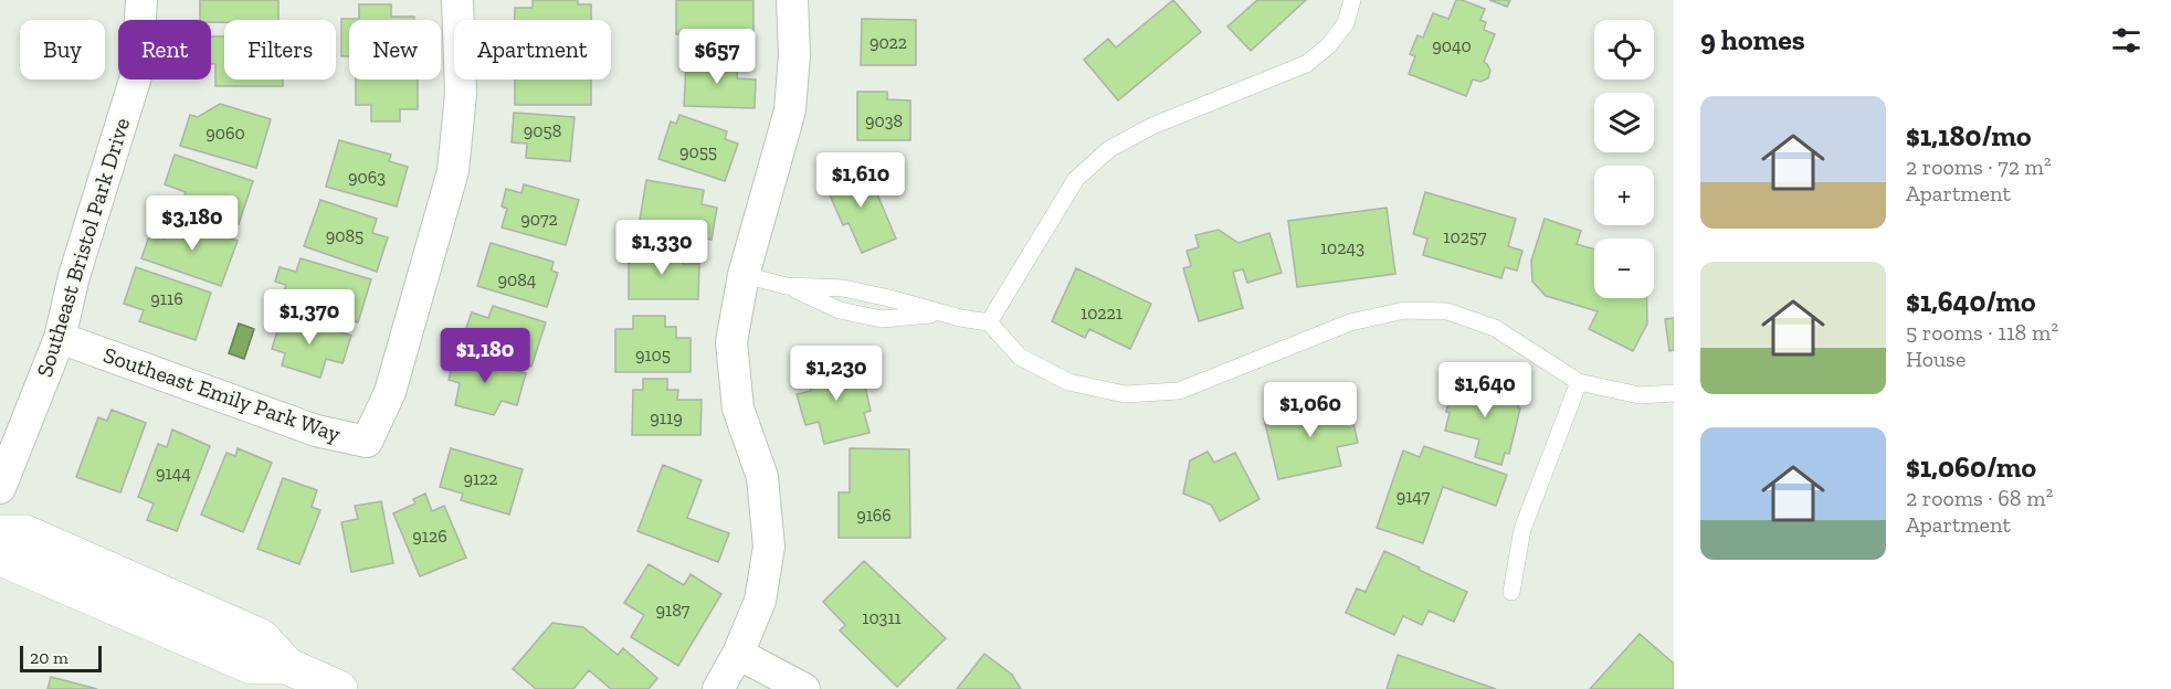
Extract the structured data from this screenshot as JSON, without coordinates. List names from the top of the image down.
{
  "streets": {
    "street": ["Southeast Bristol Park Drive", "Southeast Emily Park Way"]
  },
  "crossings": [
    ["Southeast Bristol Park Drive", "Southeast Emily Park Way"]
  ],
  "house_numbers": [
    "9022",
    "9040",
    "9038",
    "9058",
    "9060",
    "9055",
    "9063",
    "9072",
    "9085",
    "10257",
    "10243",
    "9084",
    "9116",
    "10221",
    "9105",
    "9119",
    "9144",
    "9122",
    "9147",
    "9166",
    "9126",
    "9187",
    "10311"
  ],
  "scale_bar": "20 m",
  "page": {
    "heading": "9 homes",
    "map_buttons": ["+", "−"],
    "chip": [
      "Buy",
      "Rent",
      "Filters",
      "New",
      "Apartment"
    ],
    "price": [
      "$657",
      "$1,610",
      "$3,180",
      "$1,330",
      "$1,370",
      "$1,180",
      "$1,230",
      "$1,640",
      "$1,060"
    ],
    "list": [
      {
        "name": "$1,180/mo",
        "note": "2 rooms · 72 m² · Apartment"
      },
      {
        "name": "$1,640/mo",
        "note": "5 rooms · 118 m² · House"
      },
      {
        "name": "$1,060/mo",
        "note": "2 rooms · 68 m² · Apartment"
      }
    ],
    "scale": "20 m"
  }
}
